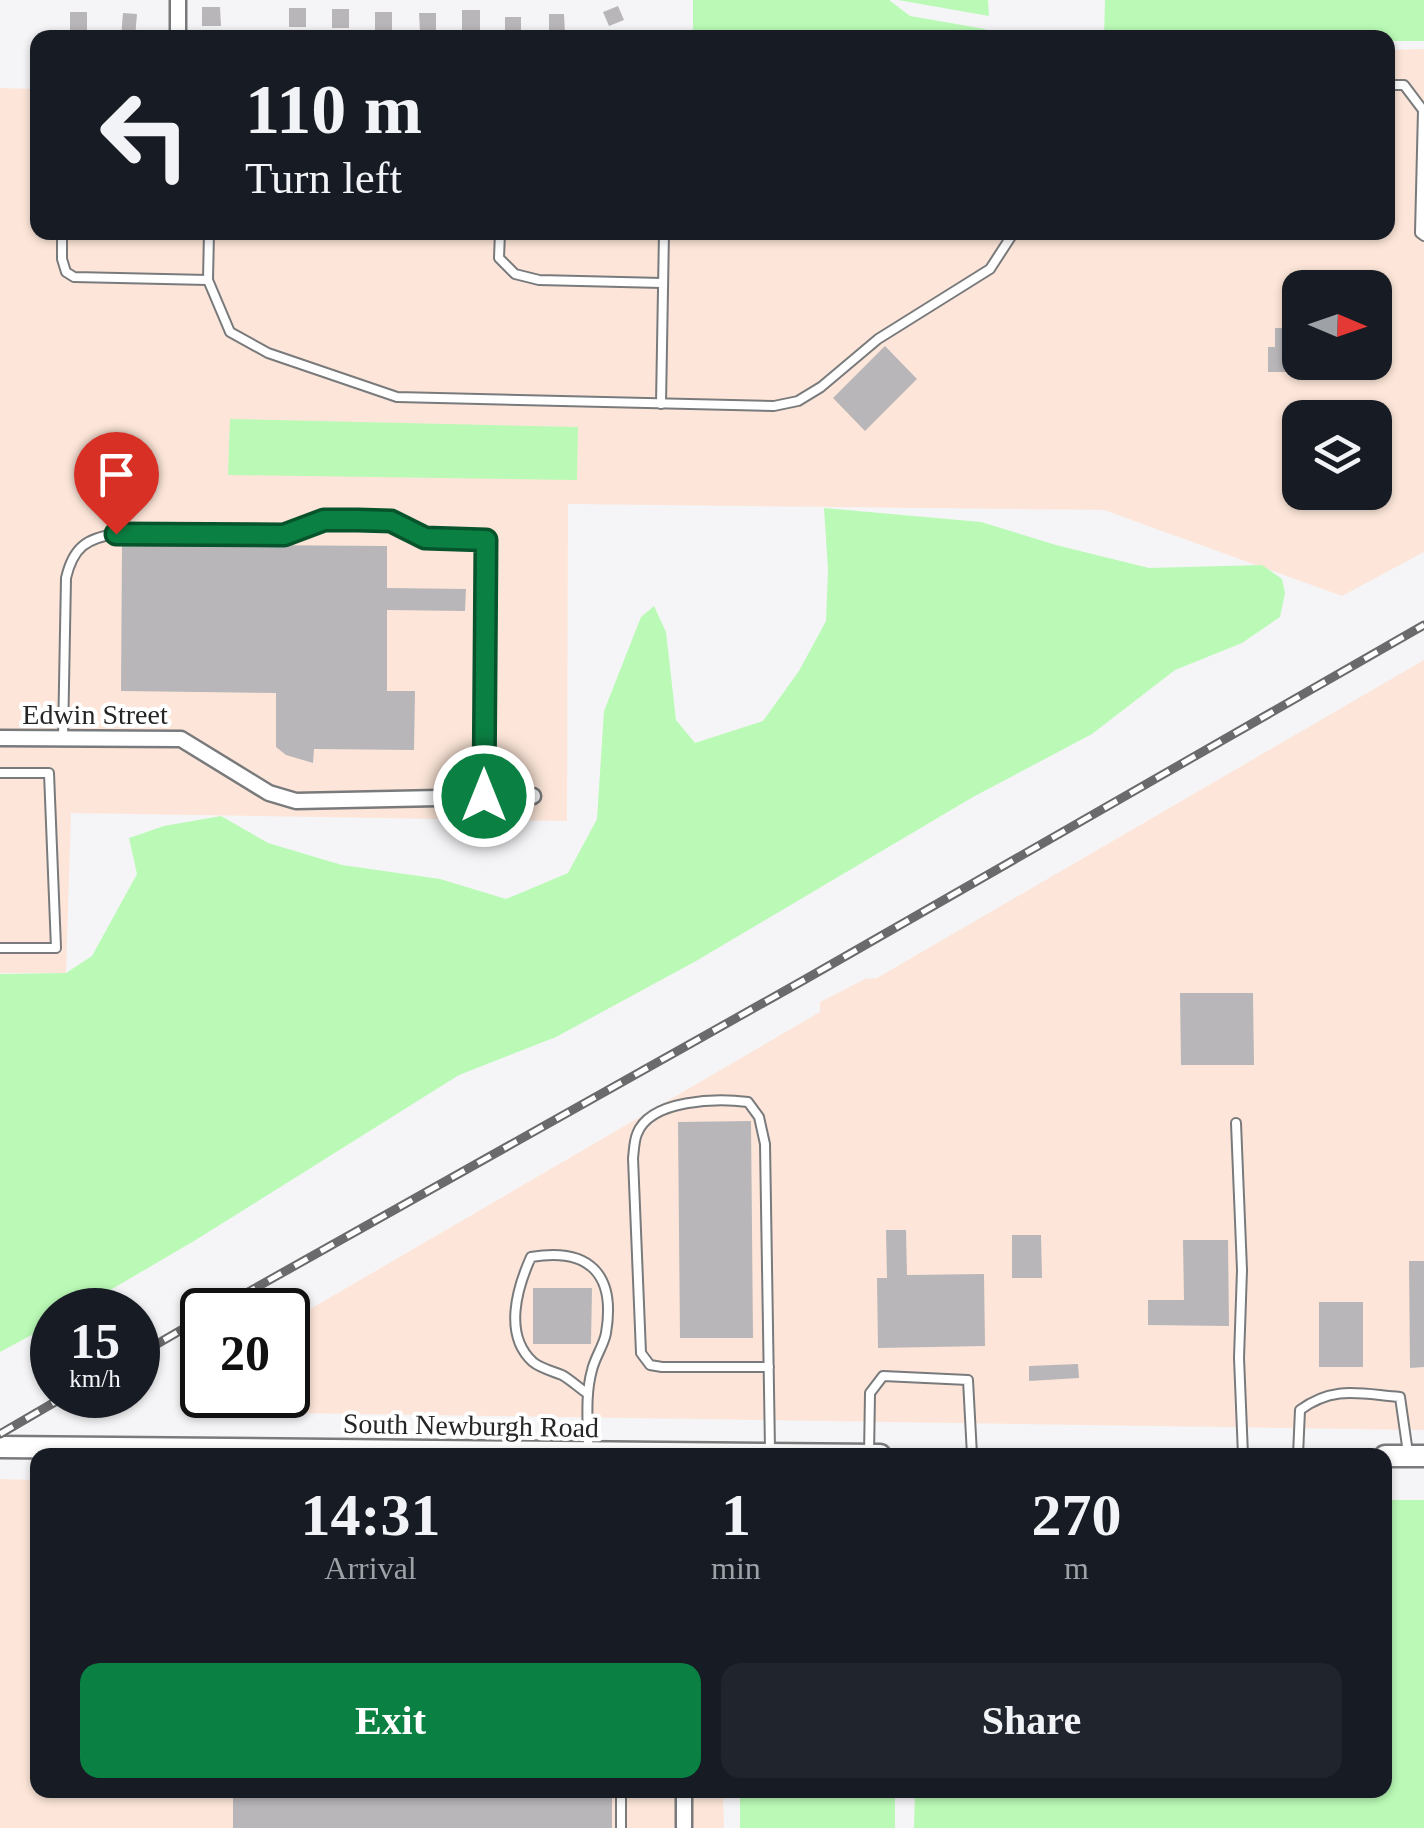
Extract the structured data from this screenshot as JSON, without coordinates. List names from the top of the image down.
{
  "streets": {
    "main road": ["South Newburgh Road"],
    "street": ["Edwin Street"]
  },
  "north": "right",
  "page": {
    "turn": ["110 m", "Turn left"],
    "speed": "15 km/h",
    "limit": "20",
    "eta": [
      "14:31",
      "Arrival",
      "1",
      "min",
      "270",
      "m"
    ],
    "buttons": ["Exit", "Share"]
  }
}
